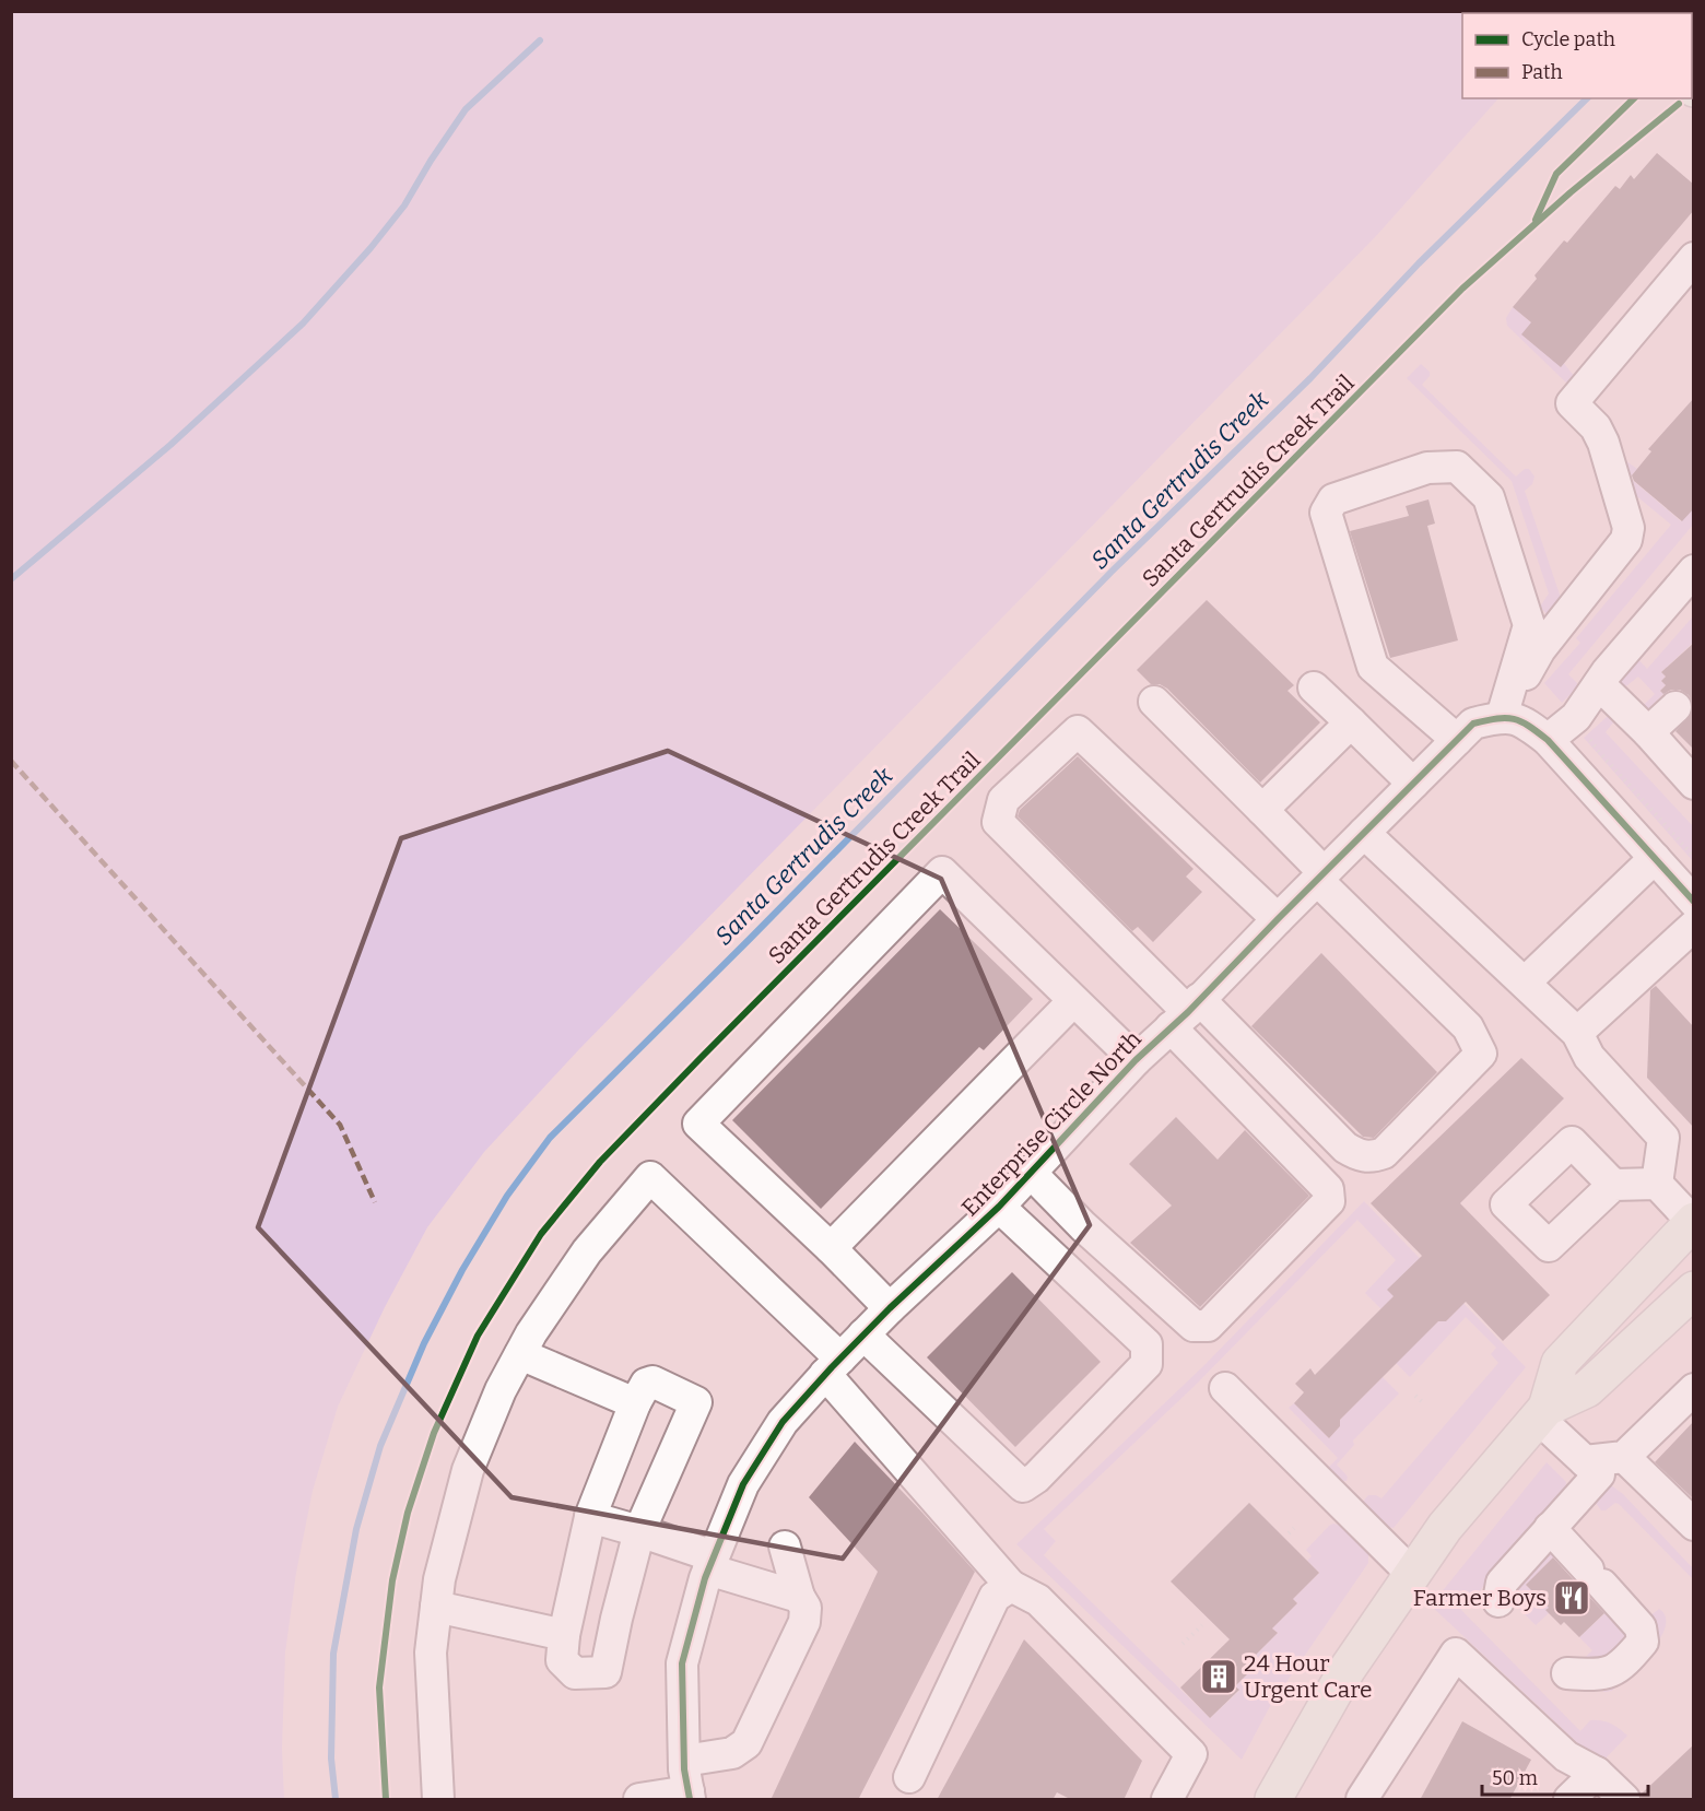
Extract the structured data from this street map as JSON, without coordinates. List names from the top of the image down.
{
  "streets": {
    "street": ["Enterprise Circle North"],
    "cycle path": ["Santa Gertrudis Creek Trail"]
  },
  "water": ["Santa Gertrudis Creek"],
  "places": {
    "restaurant": ["Farmer Boys"],
    "building": ["24 Hour Urgent Care"]
  },
  "legend": ["Cycle path", "Path"],
  "scale_bar": "50 m"
}
